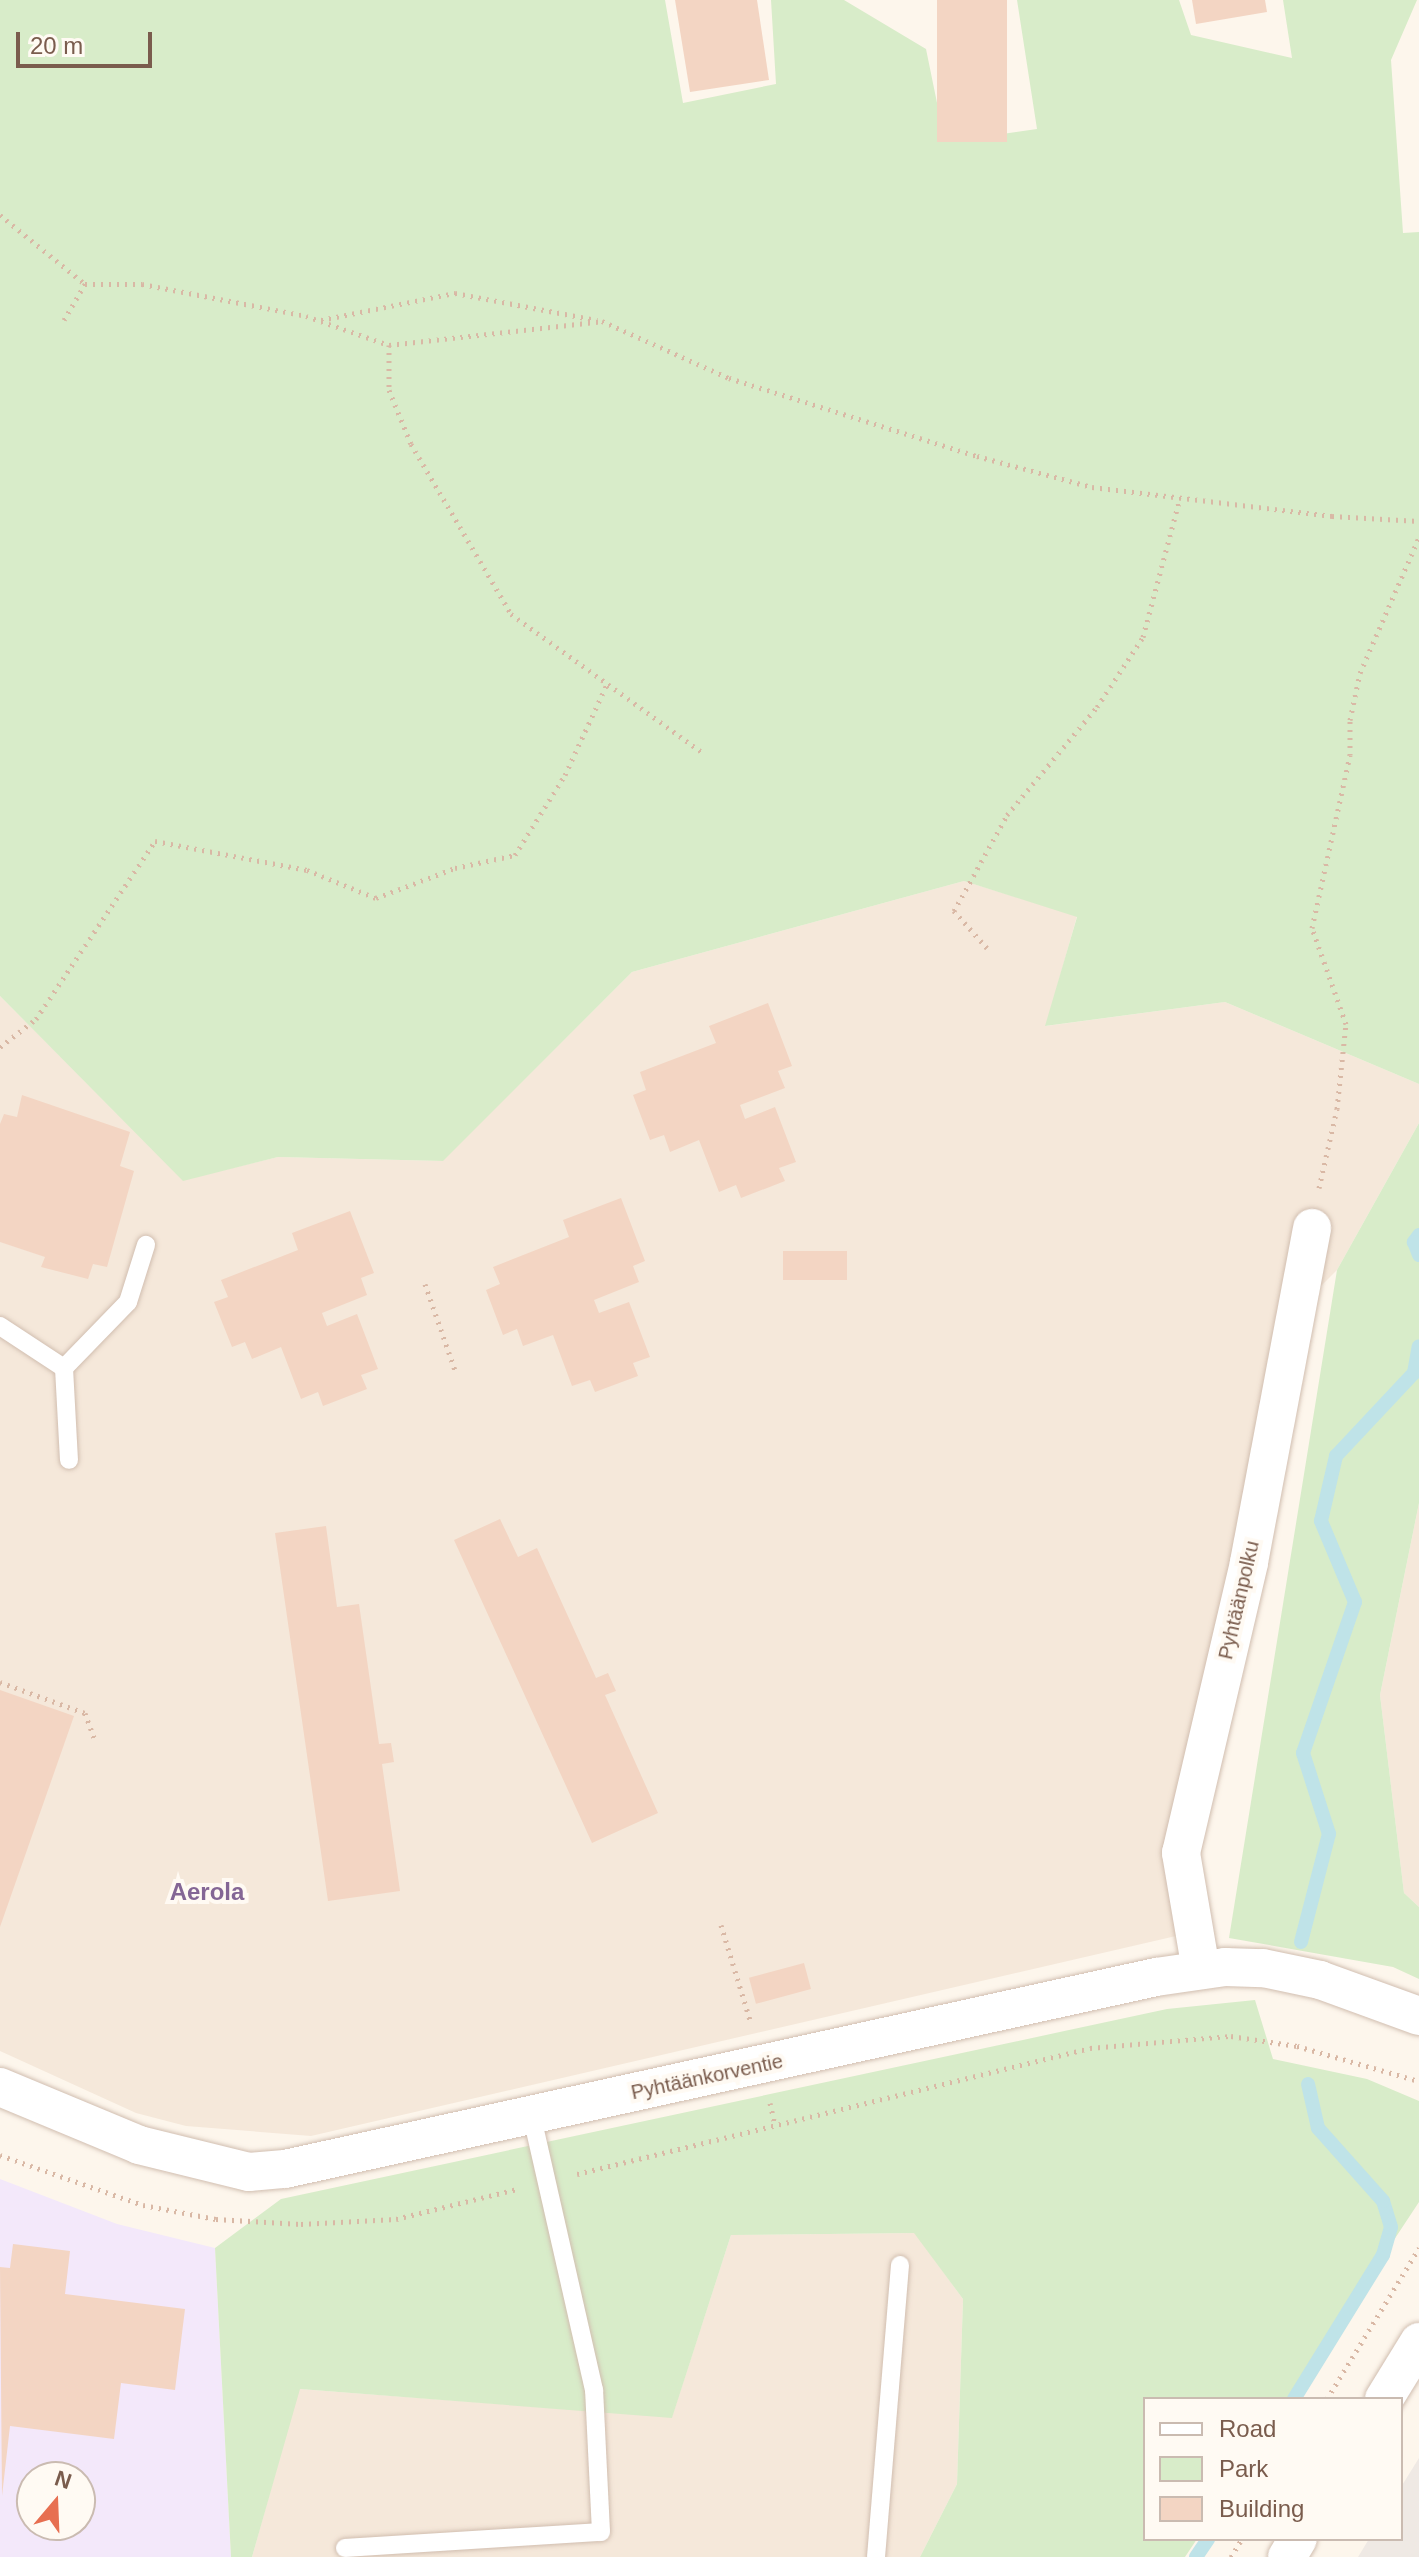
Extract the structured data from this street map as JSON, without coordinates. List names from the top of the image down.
{
  "streets": {
    "street": ["Pyhtäänpolku", "Pyhtäänkorventie"]
  },
  "crossings": [
    ["Pyhtäänpolku", "Pyhtäänkorventie"]
  ],
  "districts": ["Aerola"],
  "legend": ["Road", "Park", "Building"],
  "scale_bar": "20 m",
  "north": "top"
}
